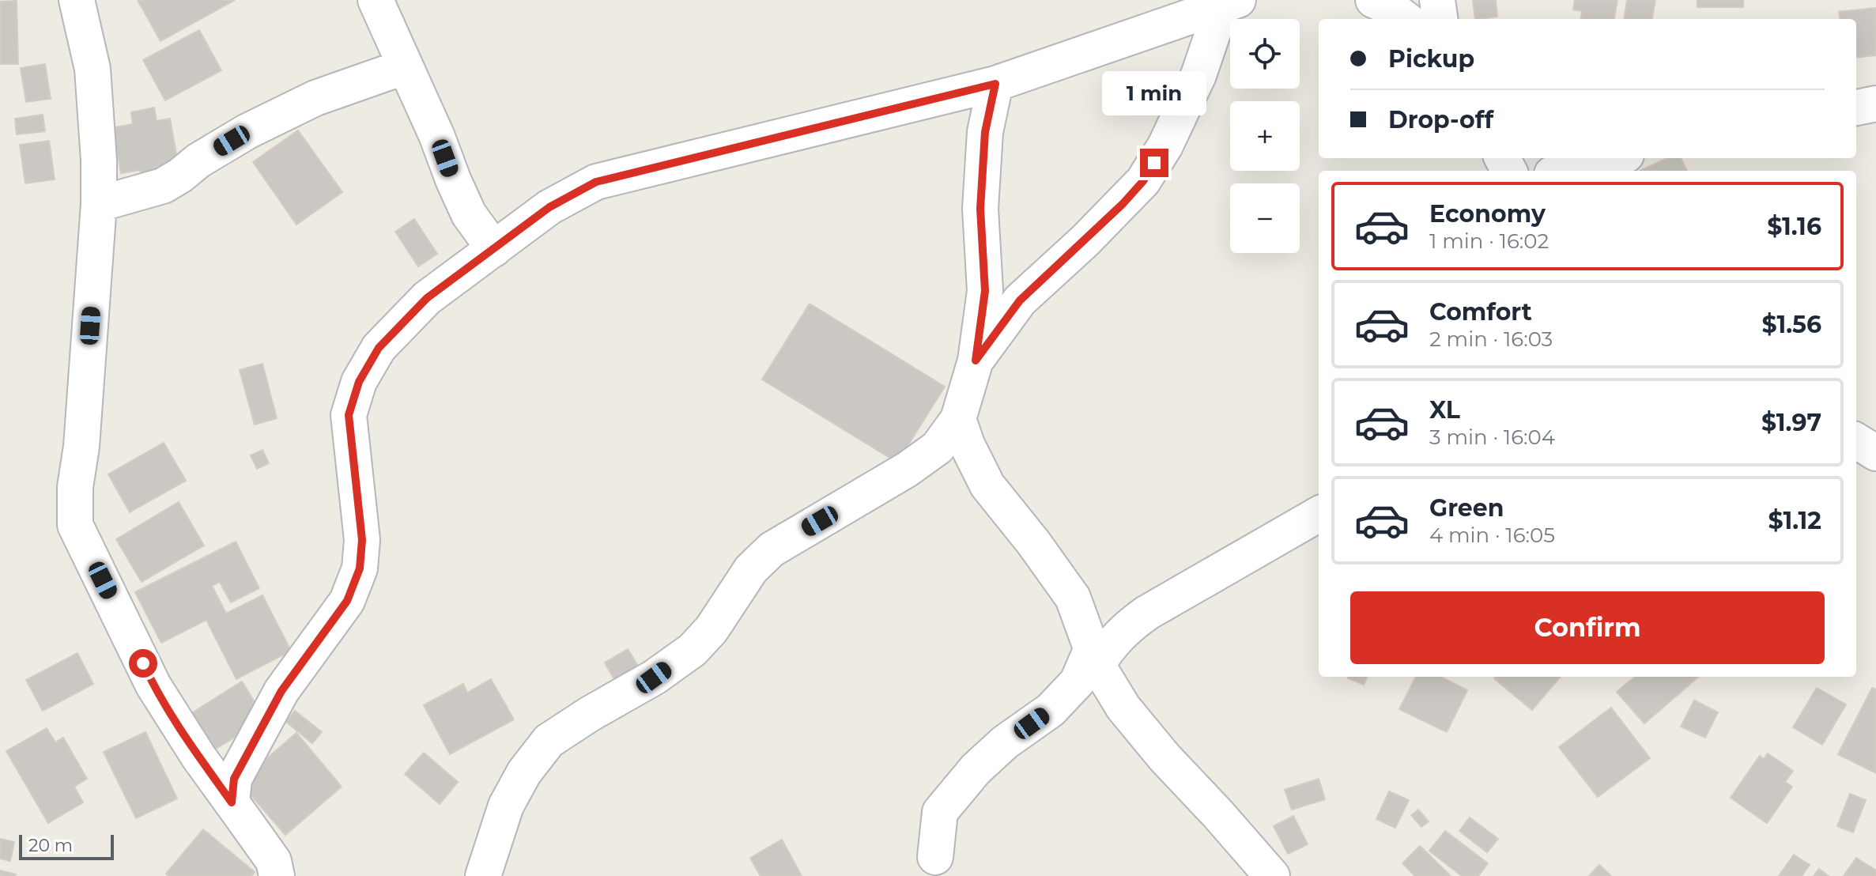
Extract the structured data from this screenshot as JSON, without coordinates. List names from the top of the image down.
{
  "scale_bar": "20 m",
  "page": {
    "map_buttons": ["+", "−"],
    "banner": ["Pickup", "Drop-off"],
    "bubble": "1 min",
    "list": [
      {
        "name": "Economy",
        "note": "1 min · 16:02",
        "value": "$1.16"
      },
      {
        "name": "Comfort",
        "note": "2 min · 16:03",
        "value": "$1.56"
      },
      {
        "name": "XL",
        "note": "3 min · 16:04",
        "value": "$1.97"
      },
      {
        "name": "Green",
        "note": "4 min · 16:05",
        "value": "$1.12"
      }
    ],
    "buttons": "Confirm",
    "scale": "20 m"
  }
}
